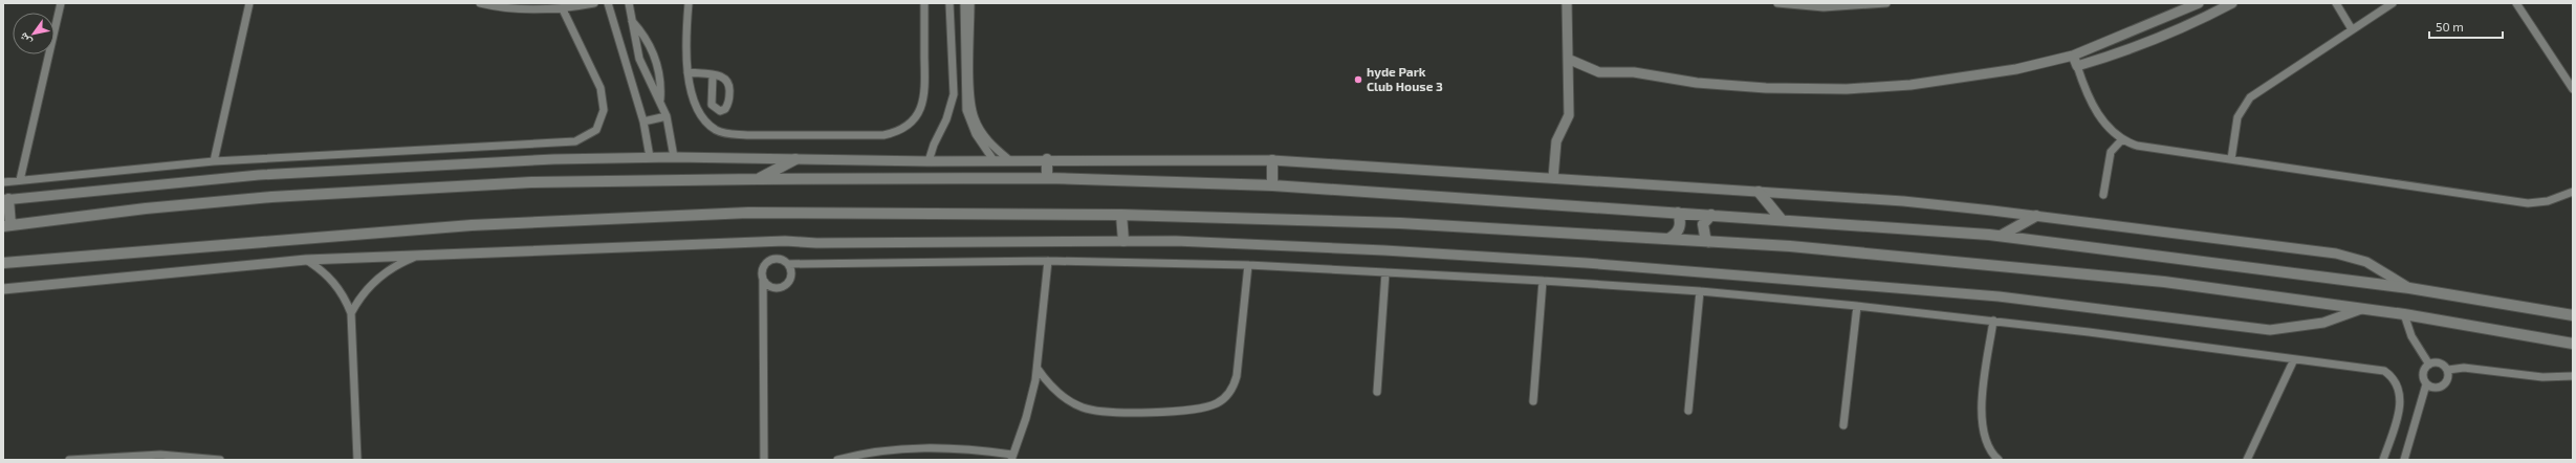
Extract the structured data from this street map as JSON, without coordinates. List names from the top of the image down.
{
  "places": ["hyde Park Club House 3"],
  "scale_bar": "50 m",
  "north": "bottom left"
}
